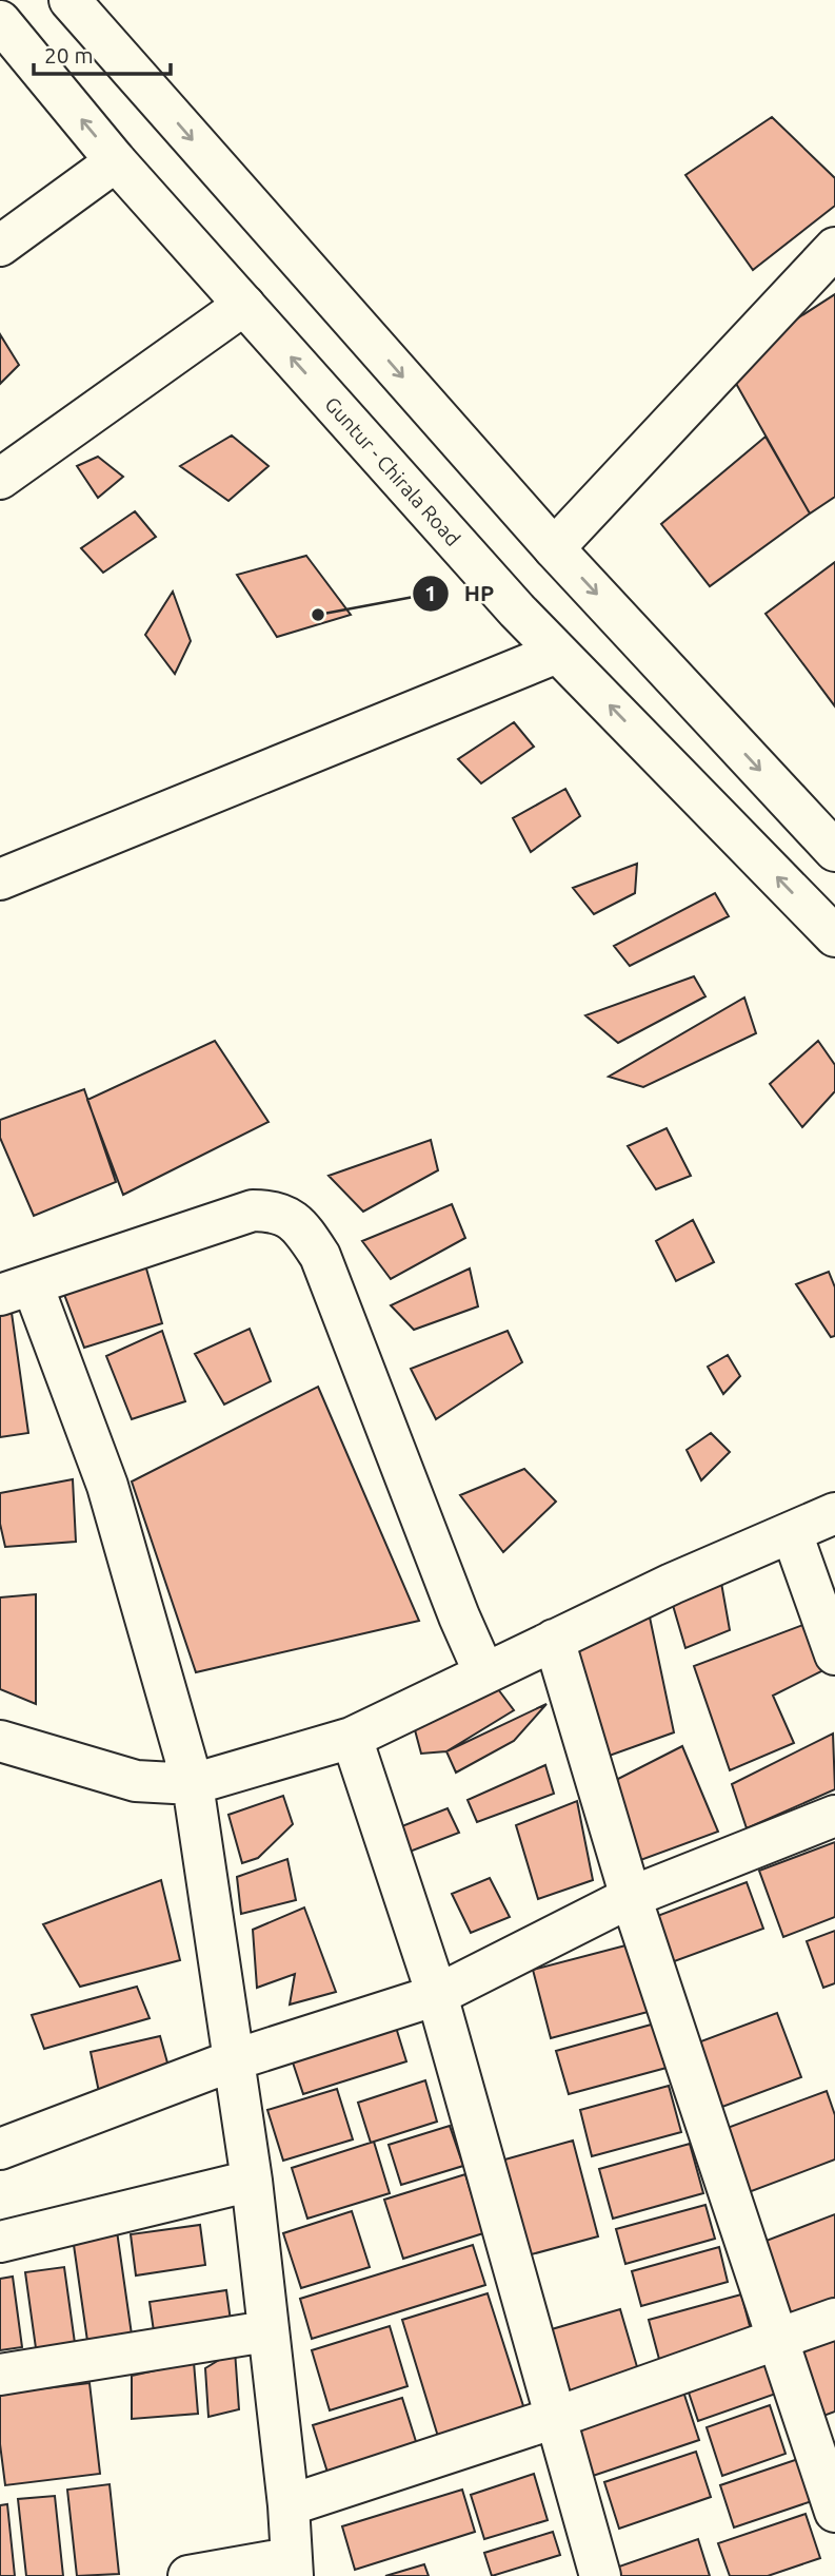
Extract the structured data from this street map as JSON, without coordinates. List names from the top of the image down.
{
  "streets": {
    "street": ["Guntur - Chirala Road"]
  },
  "places": ["HP"],
  "scale_bar": "20 m"
}
